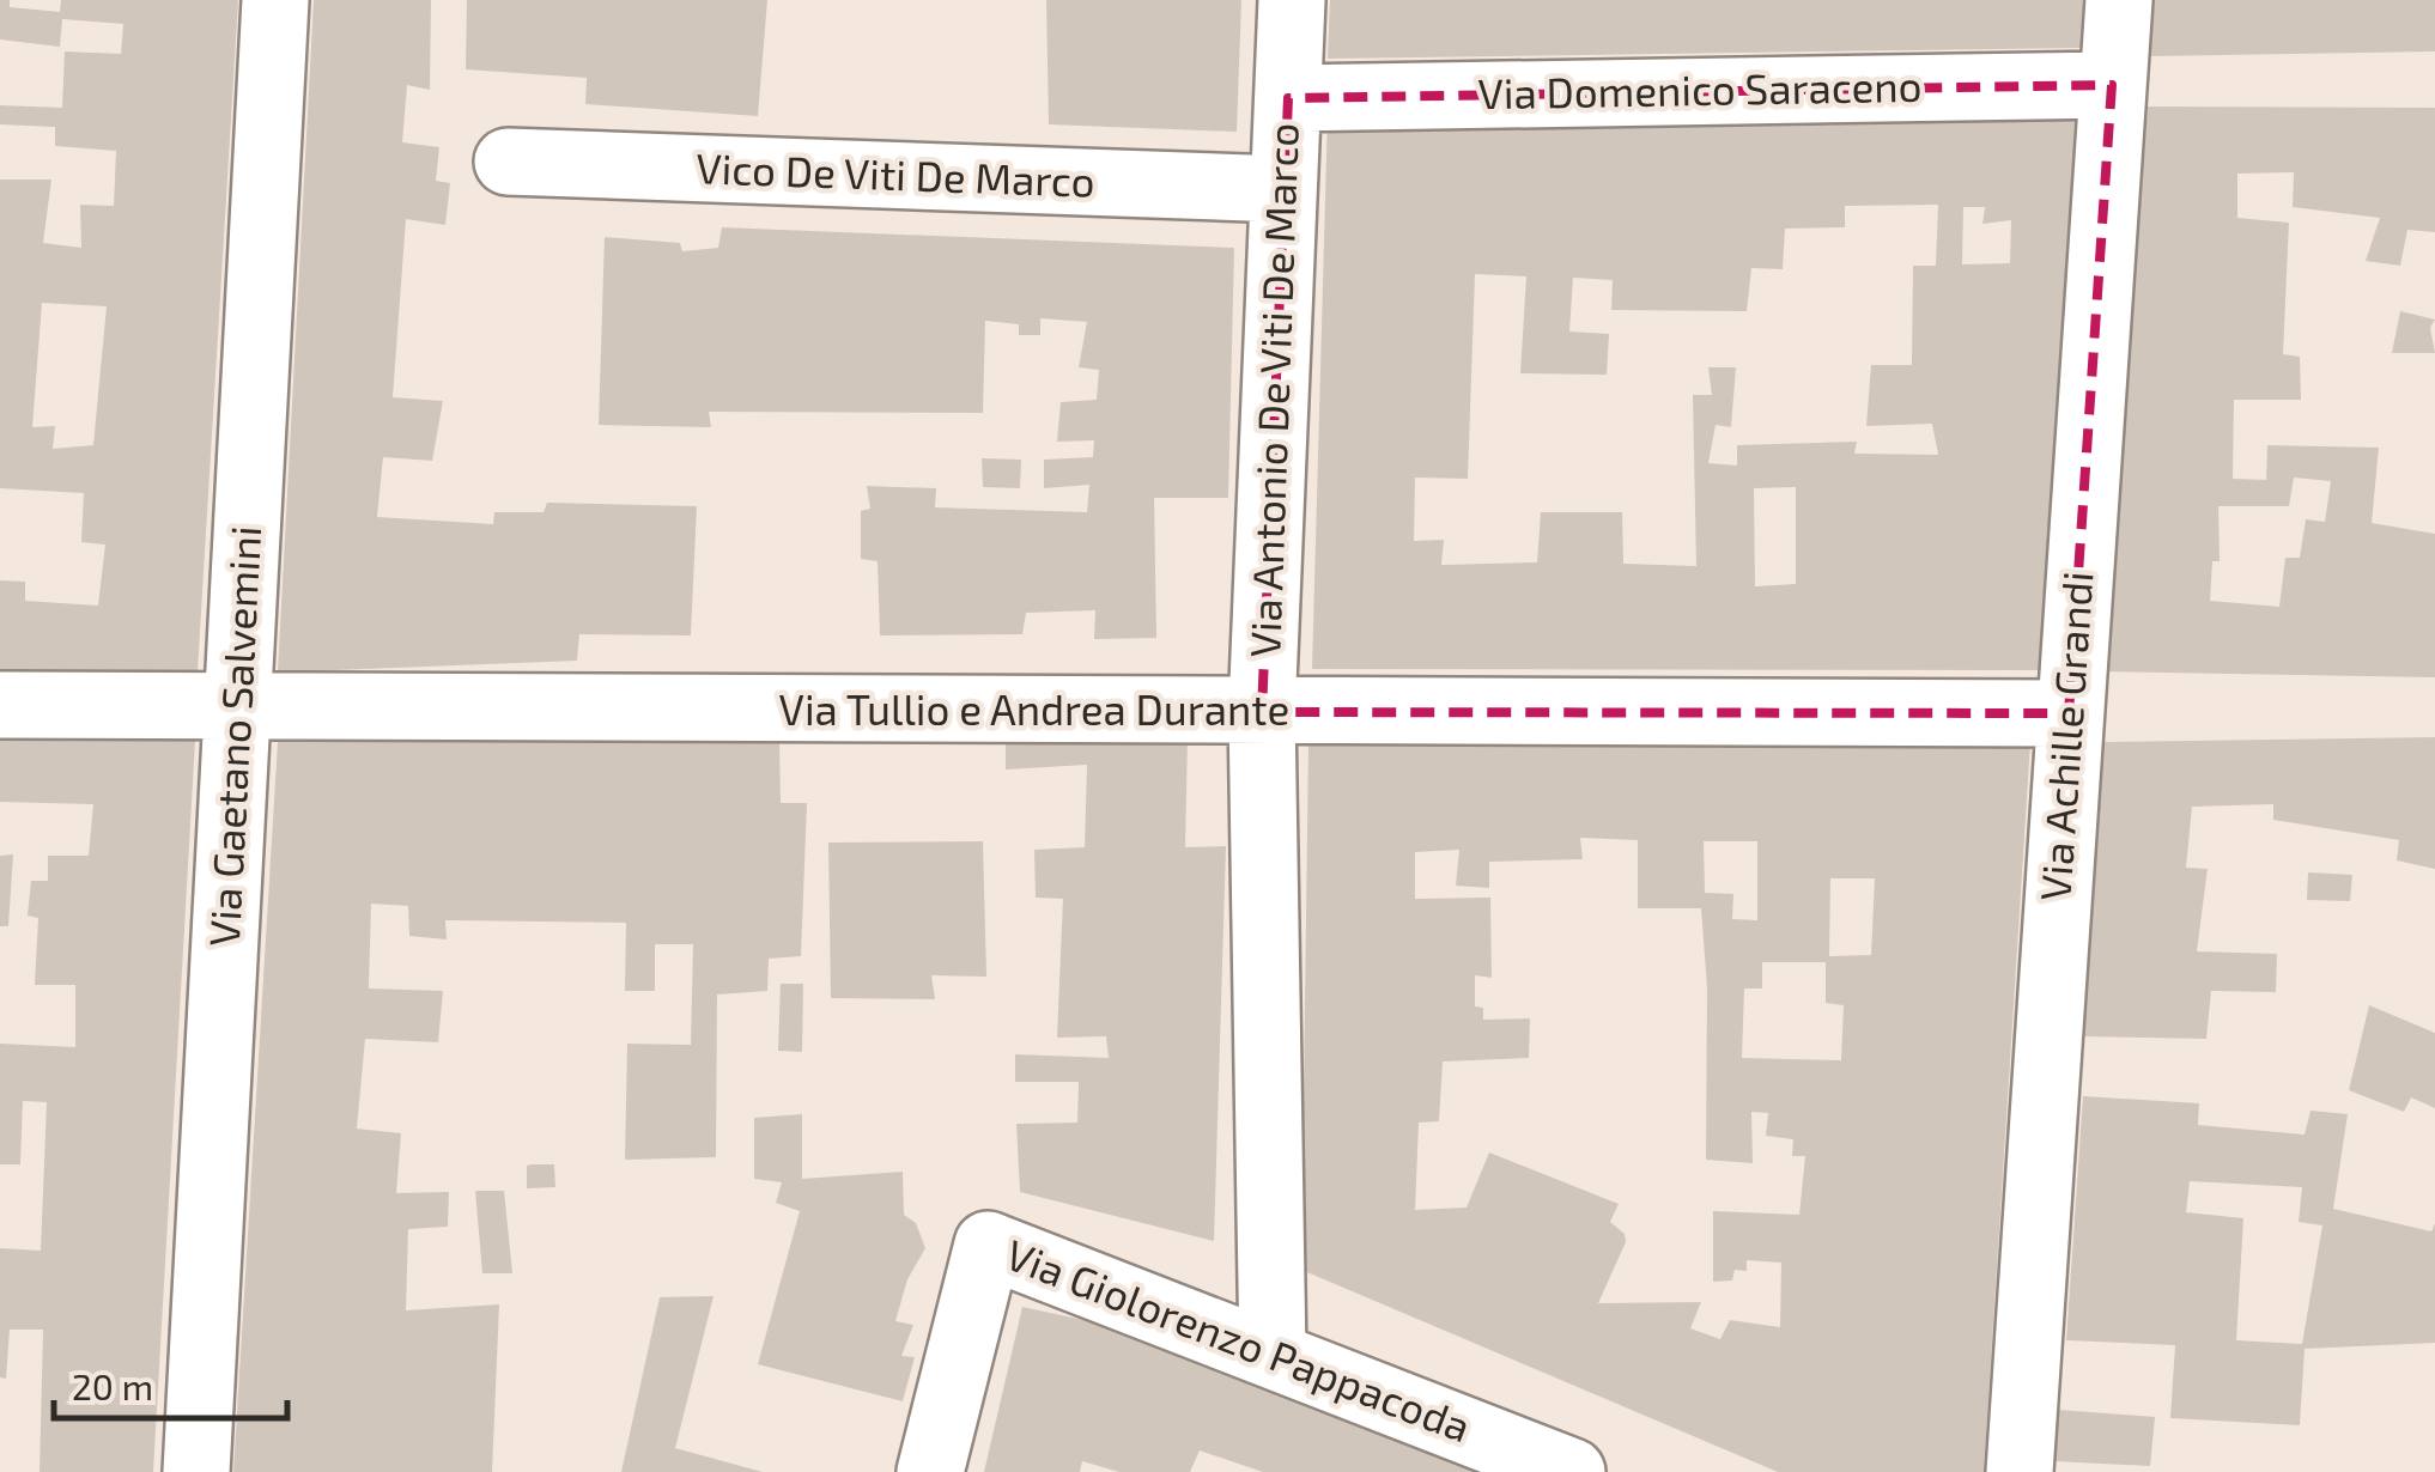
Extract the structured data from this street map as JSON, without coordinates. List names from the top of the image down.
{
  "streets": {
    "street": [
      "Via Domenico Saraceno",
      "Vico De Viti De Marco",
      "Via Antonio De Viti De Marco",
      "Via Tullio e Andrea Durante",
      "Via Gaetano Salvemini",
      "Via Achille Grandi",
      "Via Giolorenzo Pappacoda"
    ]
  },
  "crossings": [
    ["Via Domenico Saraceno", "Via Antonio De Viti De Marco"],
    ["Via Domenico Saraceno", "Via Achille Grandi"],
    ["Vico De Viti De Marco", "Via Antonio De Viti De Marco"],
    ["Via Antonio De Viti De Marco", "Via Tullio e Andrea Durante"],
    ["Via Antonio De Viti De Marco", "Via Giolorenzo Pappacoda"],
    ["Via Tullio e Andrea Durante", "Via Gaetano Salvemini"],
    ["Via Tullio e Andrea Durante", "Via Achille Grandi"]
  ],
  "scale_bar": "20 m"
}
